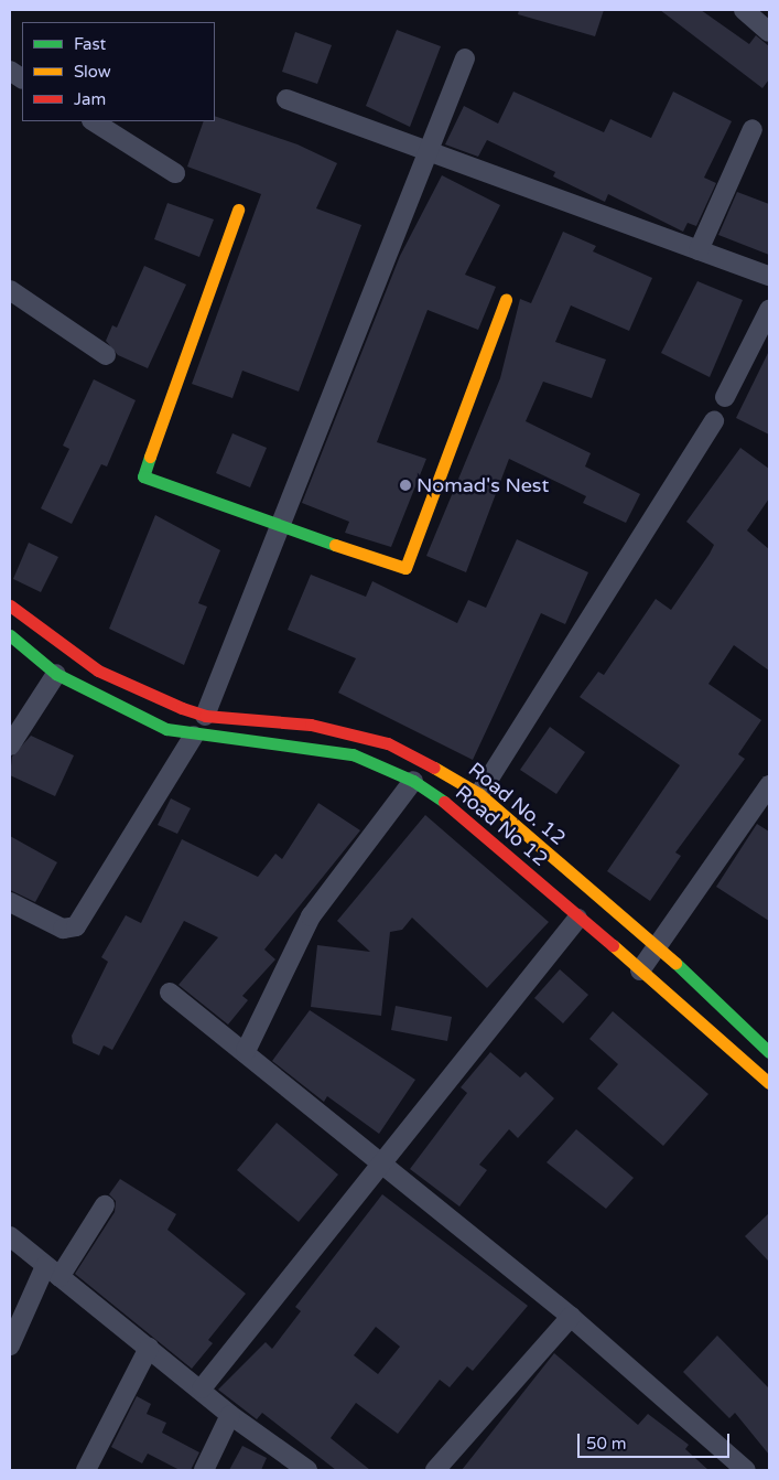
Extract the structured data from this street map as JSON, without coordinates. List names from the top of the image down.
{
  "streets": {
    "main road": ["Road No. 12", "Road No 12"]
  },
  "places": ["Nomad's Nest"],
  "legend": ["Fast", "Slow", "Jam"],
  "scale_bar": "50 m"
}
